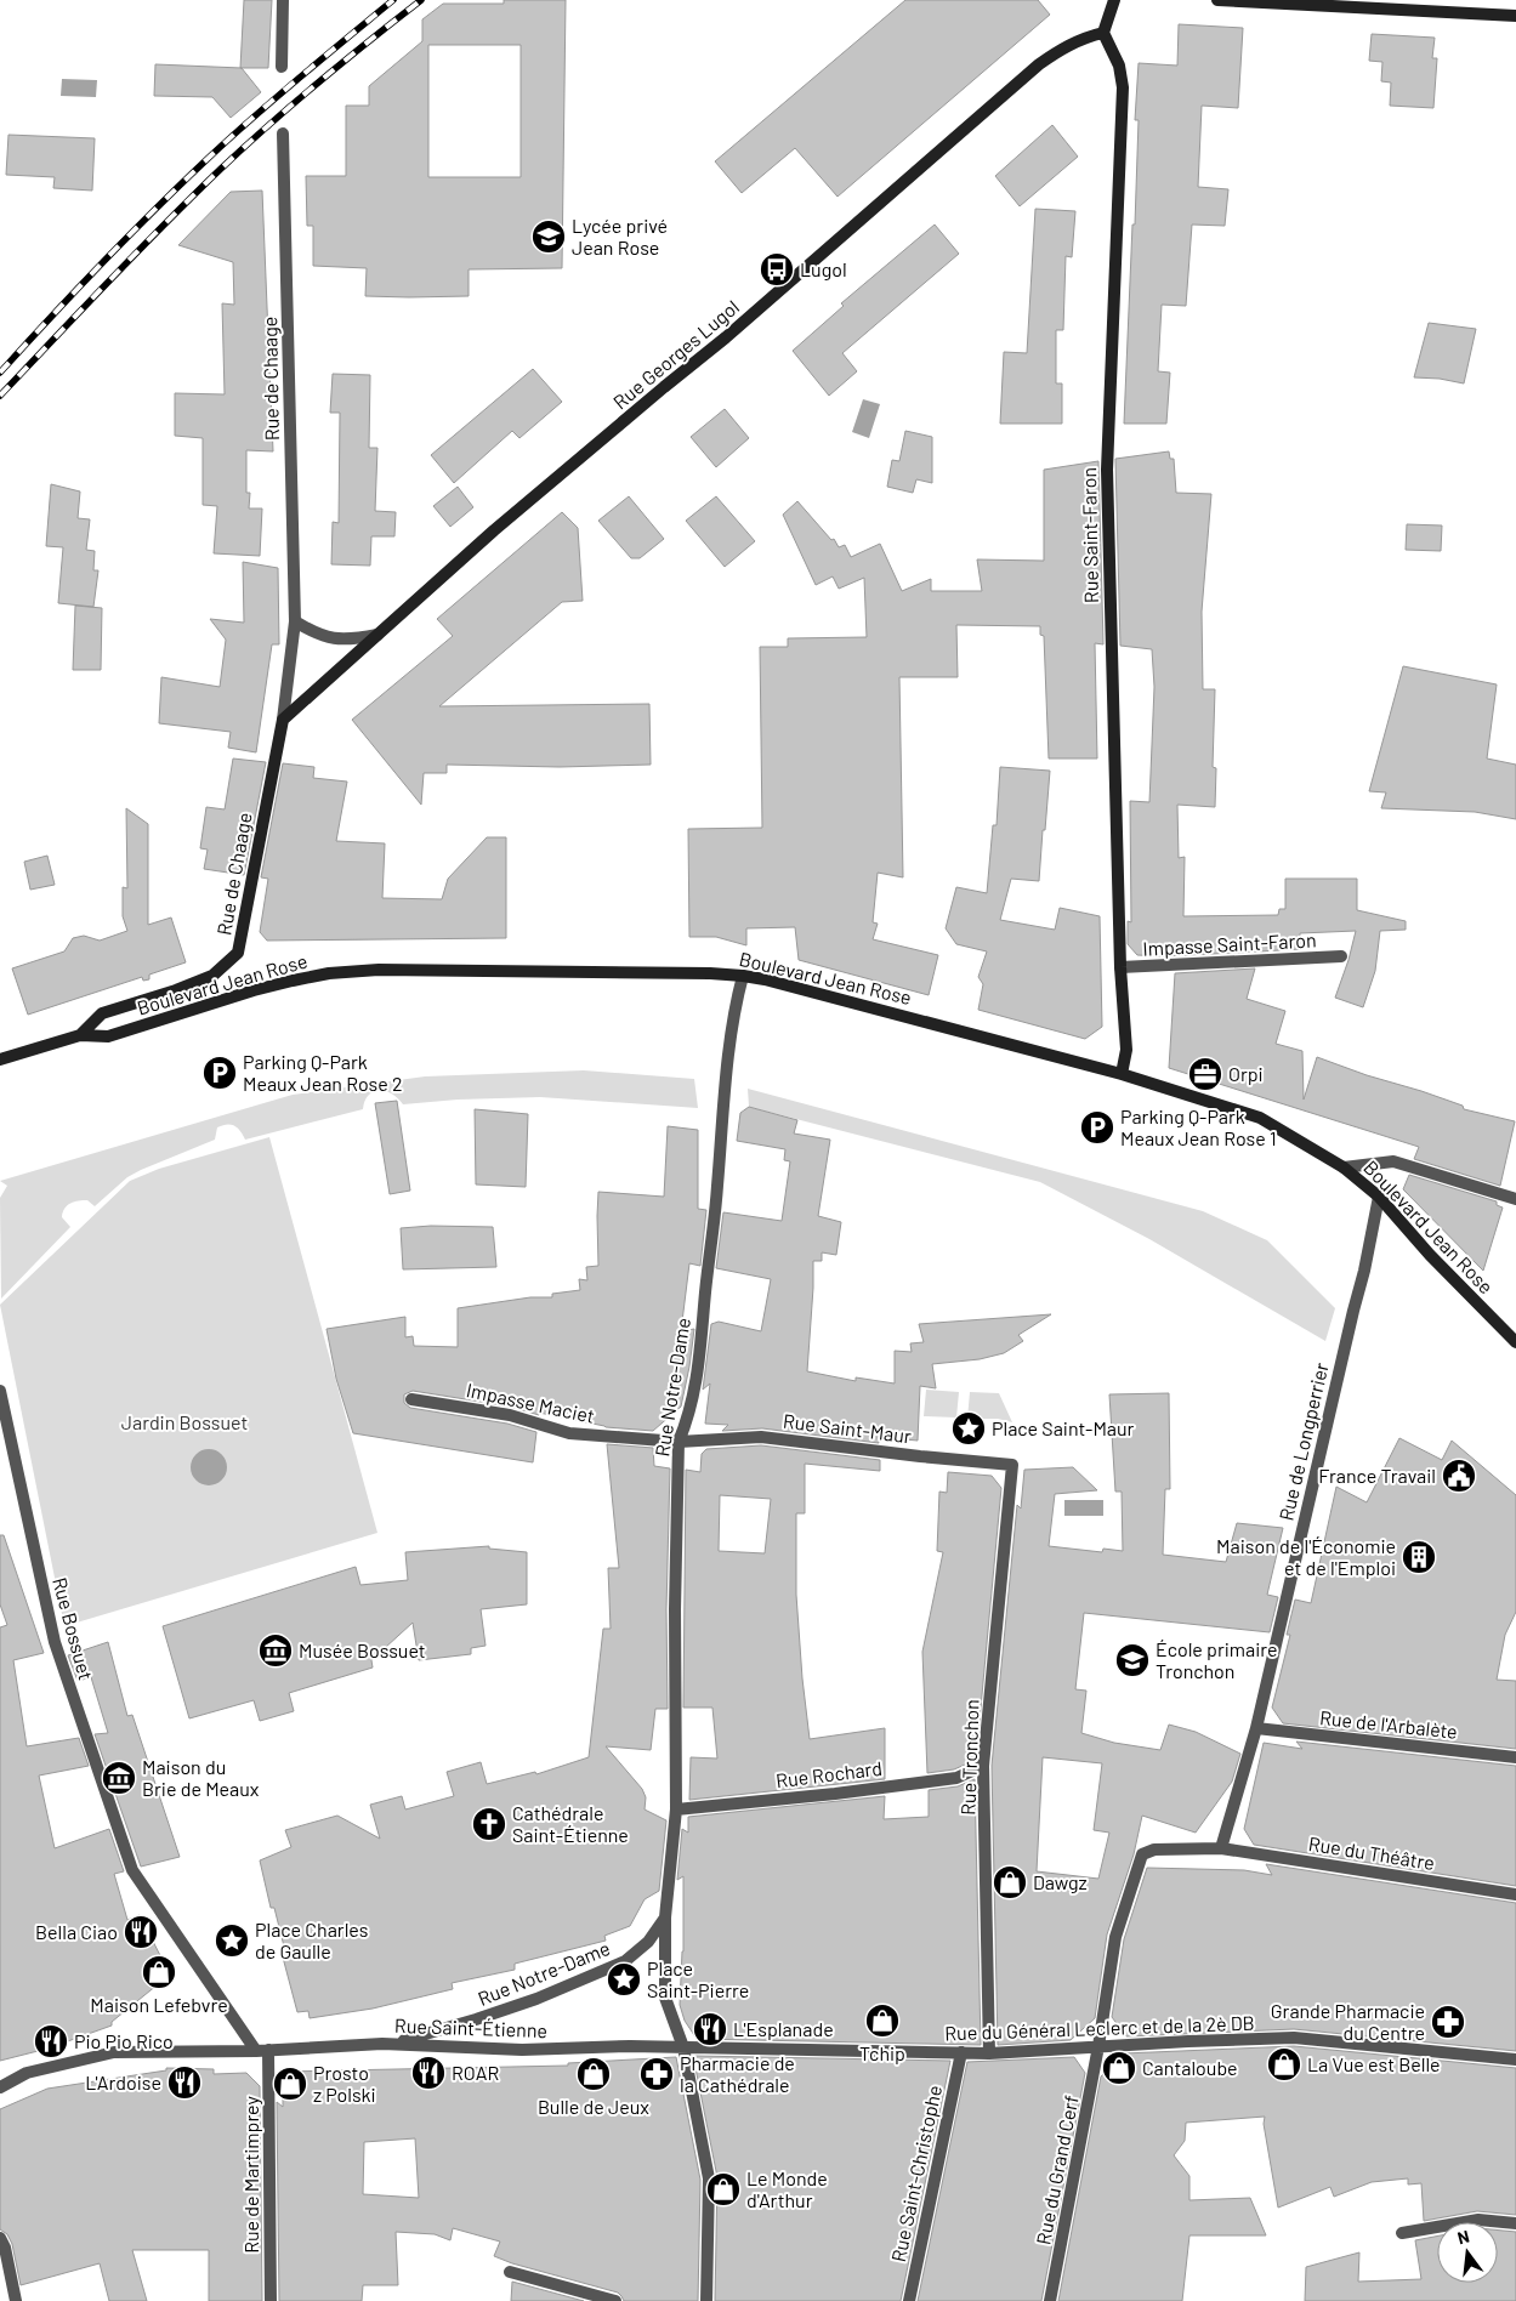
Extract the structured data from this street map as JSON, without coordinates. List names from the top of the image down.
{
  "streets": {
    "street": [
      "Rue Georges Lugol",
      "Rue de Chaage",
      "Rue Saint-Faron",
      "Impasse Saint-Faron",
      "Boulevard Jean Rose",
      "Rue Notre-Dame",
      "Impasse Maciet",
      "Rue Saint-Maur",
      "Rue de Longperrier",
      "Rue Bossuet",
      "Rue de l'Arbalète",
      "Rue Tronchon",
      "Rue Rochard",
      "Rue du Théâtre",
      "Rue Saint-Étienne",
      "Rue du Général Leclerc et de la 2è DB",
      "Rue du Grand Cerf",
      "Rue Saint-Christophe",
      "Rue de Martimprey"
    ]
  },
  "crossings": [
    ["Rue Georges Lugol", "Rue de Chaage"],
    ["Rue Georges Lugol", "Rue Saint-Faron"],
    ["Rue de Chaage", "Boulevard Jean Rose"],
    ["Rue Saint-Faron", "Impasse Saint-Faron"],
    ["Rue Saint-Faron", "Boulevard Jean Rose"],
    ["Boulevard Jean Rose", "Rue Notre-Dame"],
    ["Boulevard Jean Rose", "Rue de Longperrier"],
    ["Rue Notre-Dame", "Impasse Maciet"],
    ["Rue Notre-Dame", "Rue Saint-Maur"],
    ["Rue Notre-Dame", "Rue Rochard"],
    ["Rue Notre-Dame", "Rue Saint-Étienne"],
    ["Rue Notre-Dame", "Rue du Général Leclerc et de la 2è DB"],
    ["Impasse Maciet", "Rue Saint-Maur"],
    ["Rue Saint-Maur", "Rue Tronchon"],
    ["Rue de Longperrier", "Rue de l'Arbalète"],
    ["Rue de Longperrier", "Rue du Théâtre"],
    ["Rue Bossuet", "Rue Saint-Étienne"],
    ["Rue Bossuet", "Rue de Martimprey"],
    ["Rue Tronchon", "Rue Rochard"],
    ["Rue Tronchon", "Rue du Général Leclerc et de la 2è DB"],
    ["Rue Saint-Étienne", "Rue du Général Leclerc et de la 2è DB"],
    ["Rue Saint-Étienne", "Rue de Martimprey"],
    ["Rue du Général Leclerc et de la 2è DB", "Rue du Grand Cerf"],
    ["Rue du Général Leclerc et de la 2è DB", "Rue Saint-Christophe"]
  ],
  "parks": ["Jardin Bossuet"],
  "places": {
    "school or university": ["Lycée privé Jean Rose", "École primaire Tronchon"],
    "bus stop": ["Lugol"],
    "parking": ["Parking Q-Park Meaux Jean Rose 2", "Parking Q-Park Meaux Jean Rose 1"],
    "office": ["Orpi"],
    "place": ["Place Saint-Maur", "Place Charles de Gaulle", "Place Saint-Pierre"],
    "public building": ["France Travail"],
    "building": ["Maison de l'Économie et de l'Emploi"],
    "museum": ["Musée Bossuet", "Maison du Brie de Meaux"],
    "church": ["Cathédrale Saint-Étienne"],
    "shop": [
      "Dawgz",
      "Maison Lefebvre",
      "Tchip",
      "La Vue est Belle",
      "Cantaloube",
      "Bulle de Jeux",
      "Prosto z Polski",
      "Le Monde d'Arthur"
    ],
    "restaurant": [
      "Bella Ciao",
      "L'Esplanade",
      "Pio Pio Rico",
      "ROAR",
      "L'Ardoise"
    ],
    "pharmacy": ["Grande Pharmacie du Centre", "Pharmacie de la Cathédrale"]
  },
  "north": "top"
}
